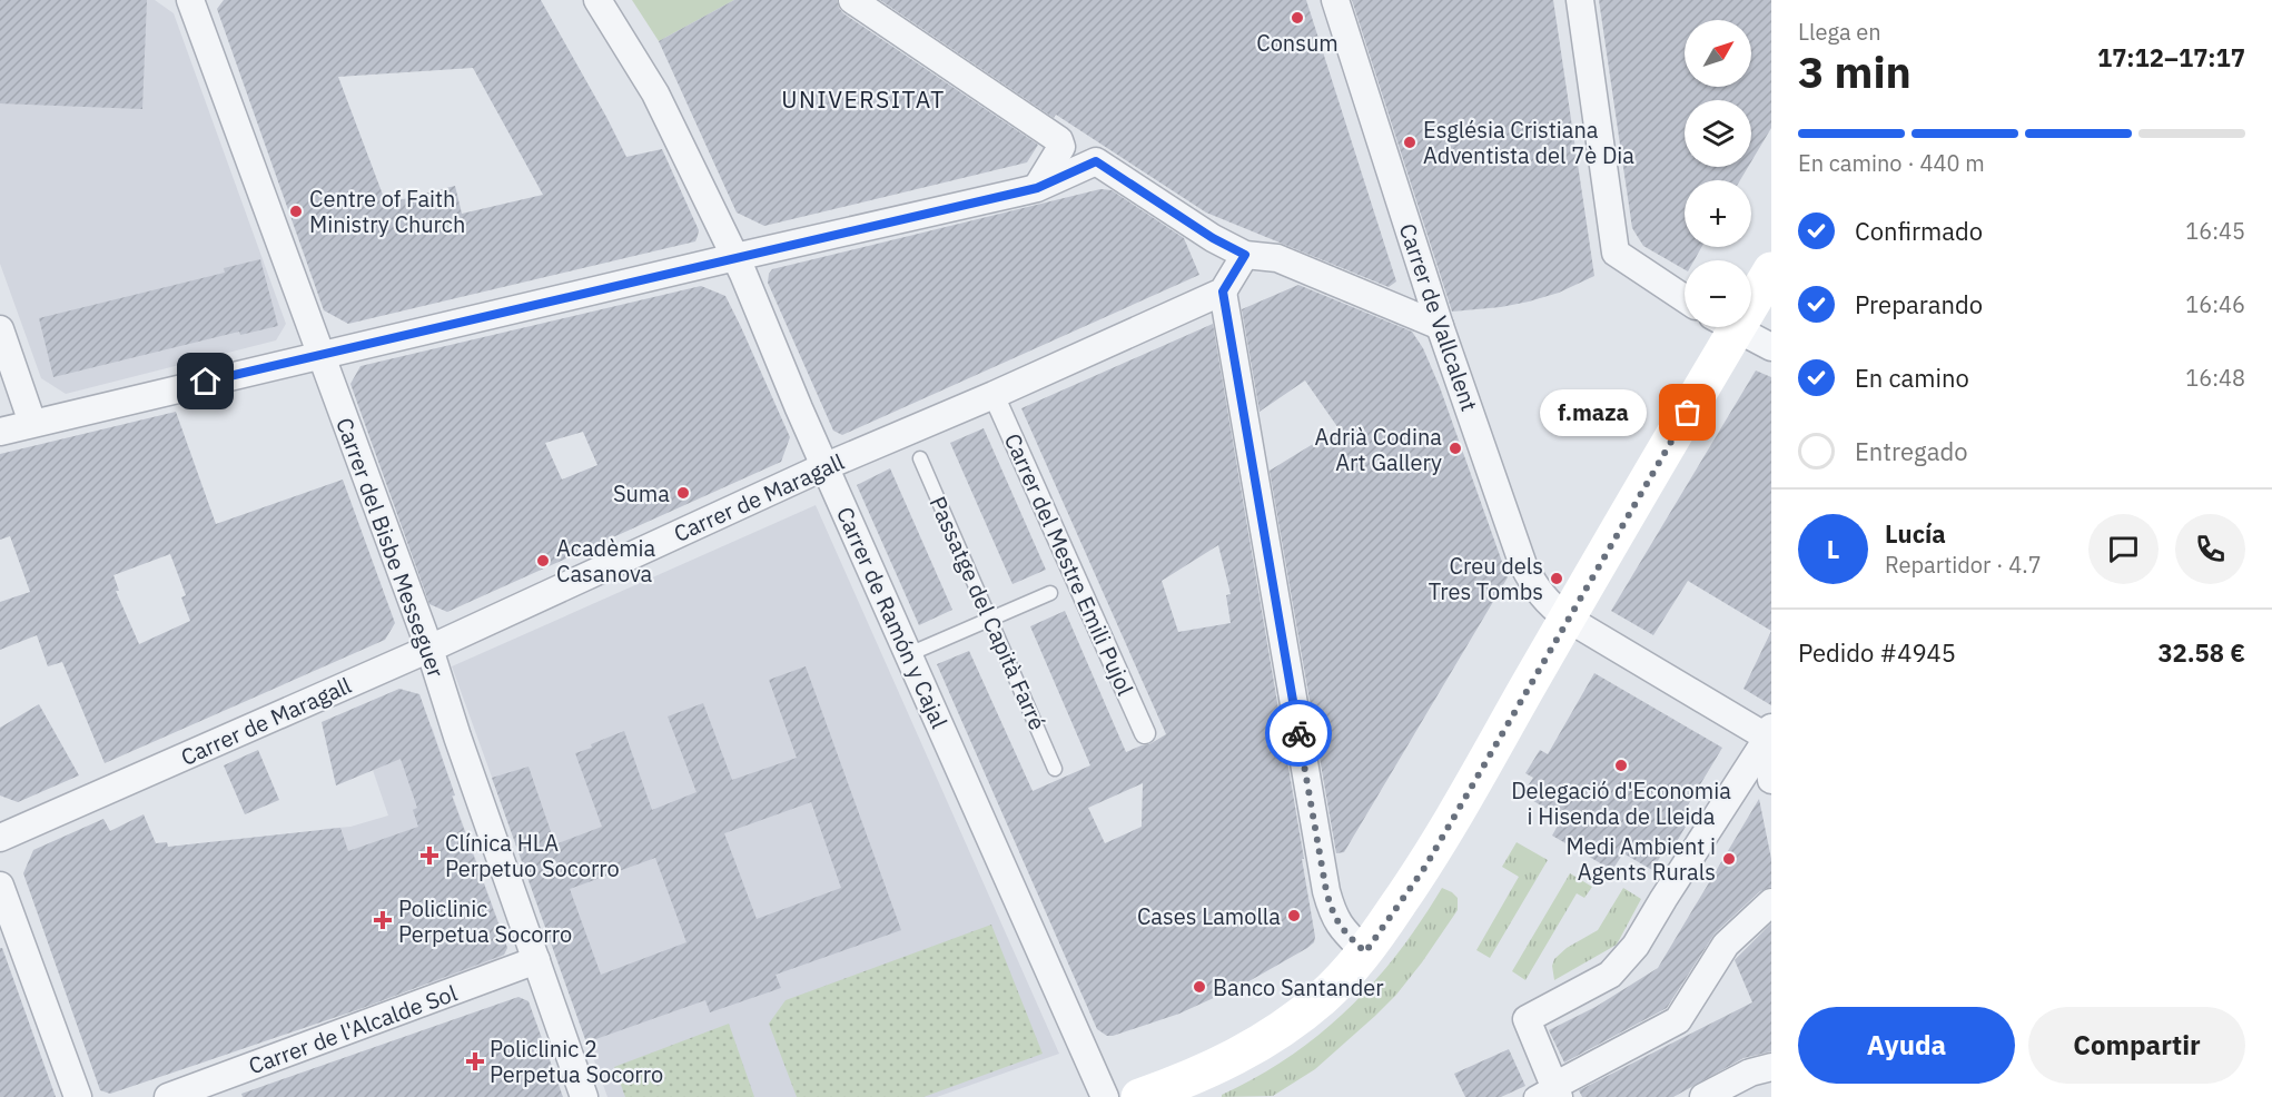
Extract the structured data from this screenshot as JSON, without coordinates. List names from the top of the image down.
{
  "streets": {
    "street": [
      "Carrer de Vallcalent",
      "Carrer de Maragall",
      "Carrer del Bisbe Messeguer",
      "Carrer del Mestre Emili Pujol",
      "Carrer de Ramón y Cajal",
      "Carrer de l'Alcalde Sol"
    ],
    "lane": ["Passatge del Capità Farré"]
  },
  "crossings": [
    ["Carrer de Maragall", "Carrer del Bisbe Messeguer"],
    ["Carrer de Maragall", "Carrer del Mestre Emili Pujol"],
    ["Carrer de Maragall", "Carrer de Ramón y Cajal"],
    ["Carrer del Bisbe Messeguer", "Carrer de l'Alcalde Sol"]
  ],
  "districts": ["UNIVERSITAT"],
  "places": {
    "other": [
      "Consum",
      "Església Cristiana Adventista del 7è Dia",
      "Centre of Faith Ministry Church",
      "f.maza",
      "Adrià Codina Art Gallery",
      "Suma",
      "Acadèmia Casanova",
      "Creu dels Tres Tombs",
      "Delegació d'Economia i Hisenda de Lleida",
      "Medi Ambient i Agents Rurals",
      "Cases Lamolla",
      "Banco Santander"
    ],
    "health": ["Clínica HLA Perpetuo Socorro", "Policlinic Perpetua Socorro", "Policlinic 2 Perpetua Socorro"]
  },
  "north": "top right",
  "page": {
    "heading": ["3 min", "Llega en", "17:12–17:17"],
    "panel": [
      "Lucía",
      "Repartidor · 4.7",
      "Pedido #4945",
      "32.58 €"
    ],
    "map_buttons": ["+", "−"],
    "bar": "En camino · 440 m",
    "list": [
      ["Confirmado", "16:45"],
      ["Preparando", "16:46"],
      ["En camino", "16:48"],
      "Entregado"
    ],
    "bubble": "f.maza",
    "round": "L",
    "buttons": ["Ayuda", "Compartir"]
  }
}
